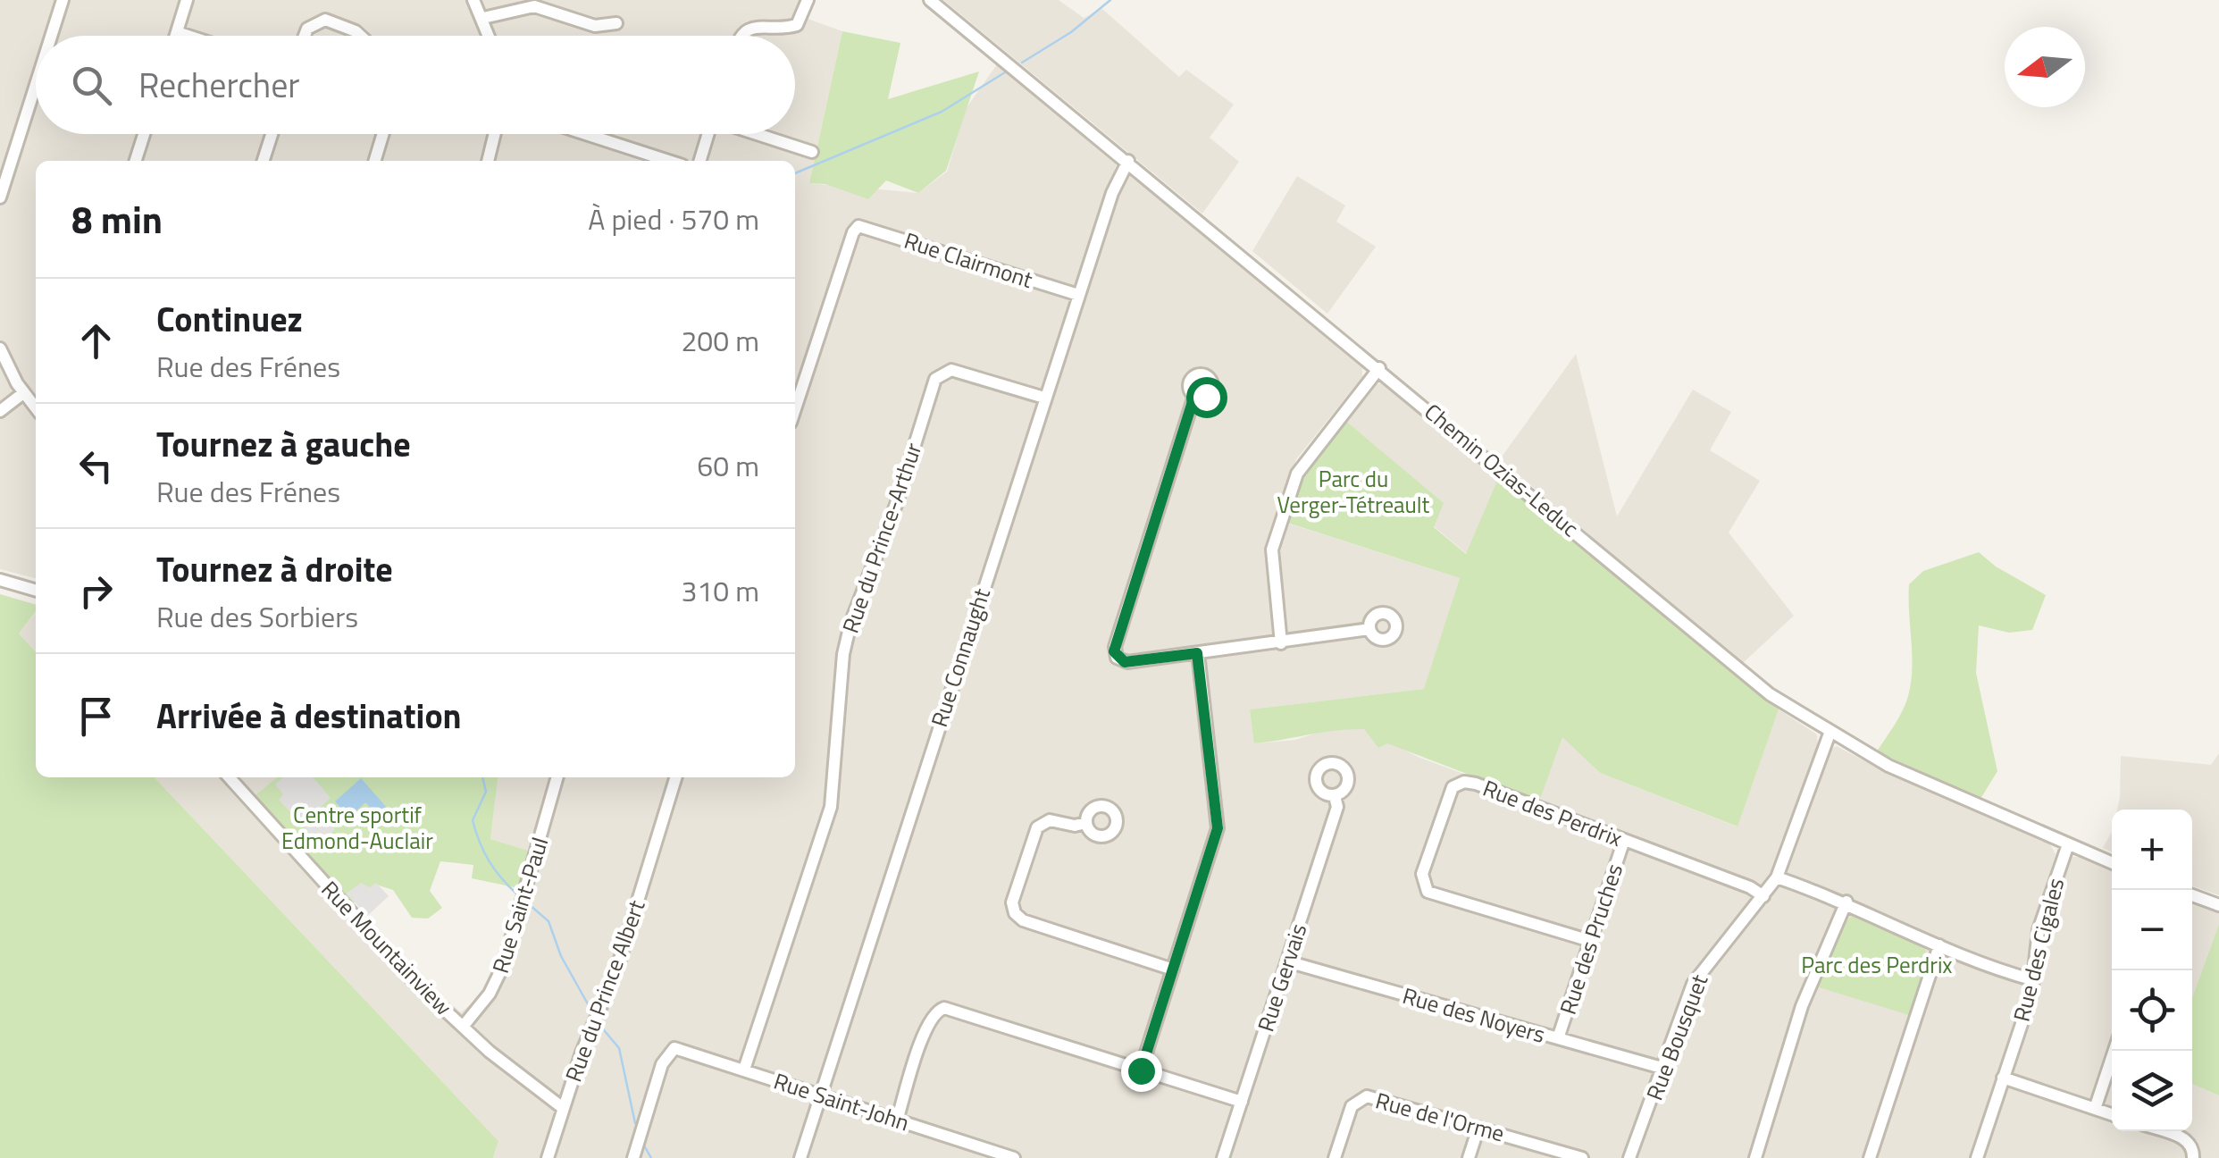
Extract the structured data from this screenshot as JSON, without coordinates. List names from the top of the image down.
{
  "streets": {
    "street": [
      "Rue Clairmont",
      "Chemin Ozias-Leduc",
      "Rue du Prince-Arthur",
      "Rue Connaught",
      "Rue des Perdrix",
      "Rue Saint-Paul",
      "Rue des Pruches",
      "Rue Mountainview",
      "Rue des Cigales",
      "Rue Gervais",
      "Rue du Prince Albert",
      "Rue des Noyers",
      "Rue Bousquet",
      "Rue Saint-John",
      "Rue de l'Orme"
    ]
  },
  "crossings": [
    ["Rue Clairmont", "Rue Connaught"],
    ["Chemin Ozias-Leduc", "Rue Connaught"],
    ["Chemin Ozias-Leduc", "Rue des Cigales"],
    ["Chemin Ozias-Leduc", "Rue Bousquet"],
    ["Rue du Prince-Arthur", "Rue Connaught"],
    ["Rue du Prince-Arthur", "Rue Saint-John"],
    ["Rue Connaught", "Rue Saint-John"],
    ["Rue des Perdrix", "Rue des Pruches"],
    ["Rue des Perdrix", "Rue Bousquet"],
    ["Rue Saint-Paul", "Rue Mountainview"],
    ["Rue des Pruches", "Rue des Noyers"],
    ["Rue Mountainview", "Rue du Prince Albert"],
    ["Rue Gervais", "Rue des Noyers"],
    ["Rue des Noyers", "Rue Bousquet"]
  ],
  "parks": ["Parc du Verger-Tétreault", "Centre sportif Edmond-Auclair", "Parc des Perdrix"],
  "north": "left",
  "page": {
    "search": "Rechercher",
    "heading": ["8 min", "À pied · 570 m"],
    "list": [
      ["Continuez", "Rue des Frénes", "200 m"],
      ["Tournez à gauche", "Rue des Frénes", "60 m"],
      ["Tournez à droite", "Rue des Sorbiers", "310 m"],
      "Arrivée à destination"
    ],
    "map_buttons": ["+", "−"]
  }
}
